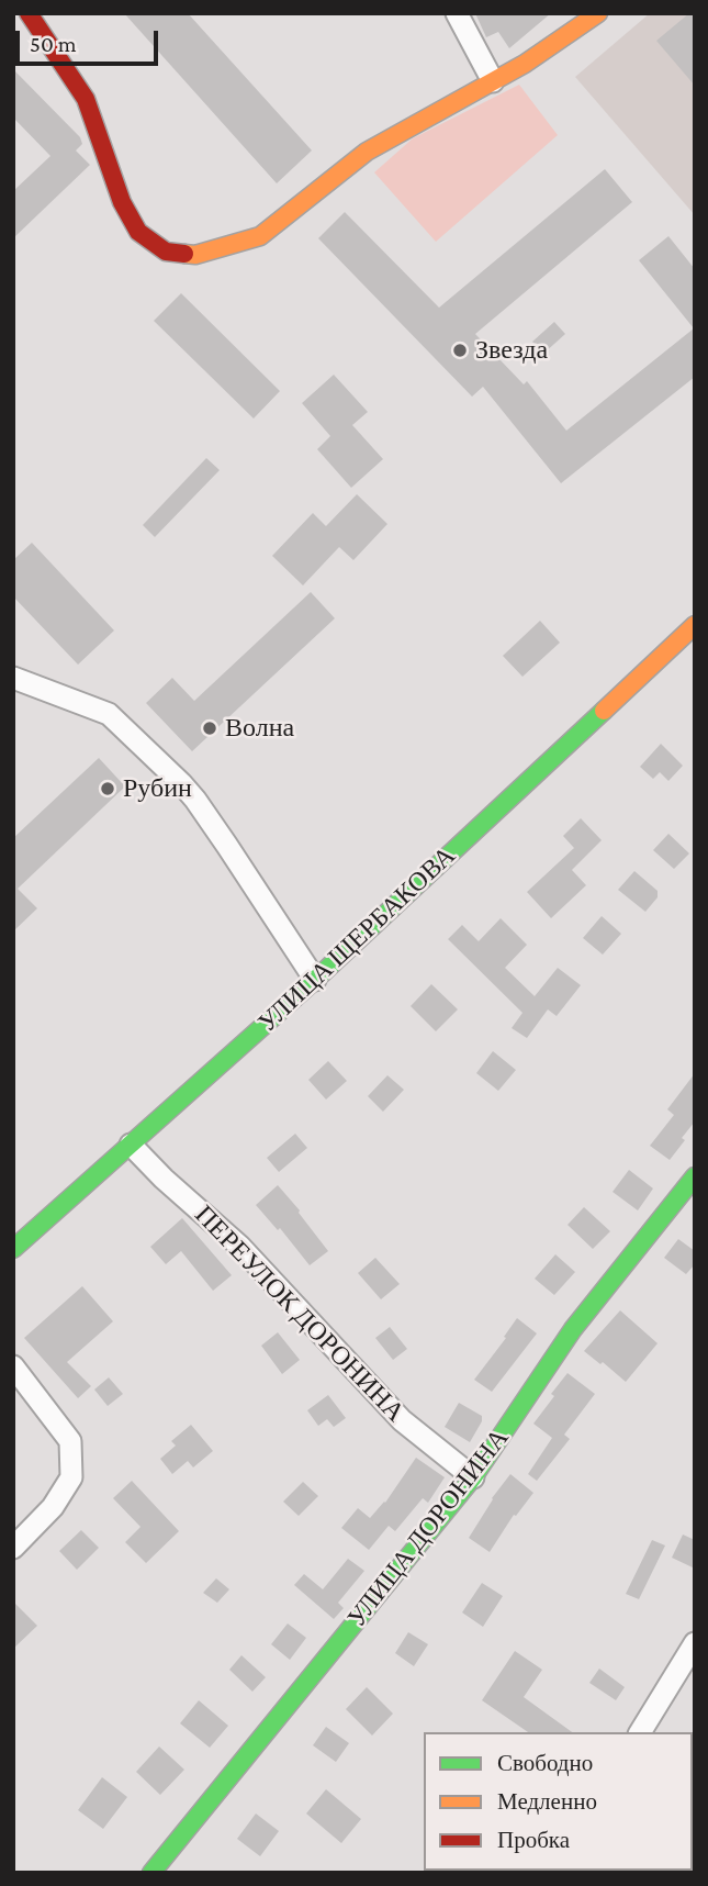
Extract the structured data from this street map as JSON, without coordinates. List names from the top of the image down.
{
  "streets": {
    "street": ["УЛИЦА ЩЕРБАКОВА", "ПЕРЕУЛОК ДОРОНИНА", "УЛИЦА ДОРОНИНА"]
  },
  "crossings": [
    ["УЛИЦА ЩЕРБАКОВА", "ПЕРЕУЛОК ДОРОНИНА"],
    ["ПЕРЕУЛОК ДОРОНИНА", "УЛИЦА ДОРОНИНА"]
  ],
  "places": ["Звезда", "Волна", "Рубин"],
  "legend": ["Свободно", "Медленно", "Пробка"],
  "scale_bar": "50 m"
}
